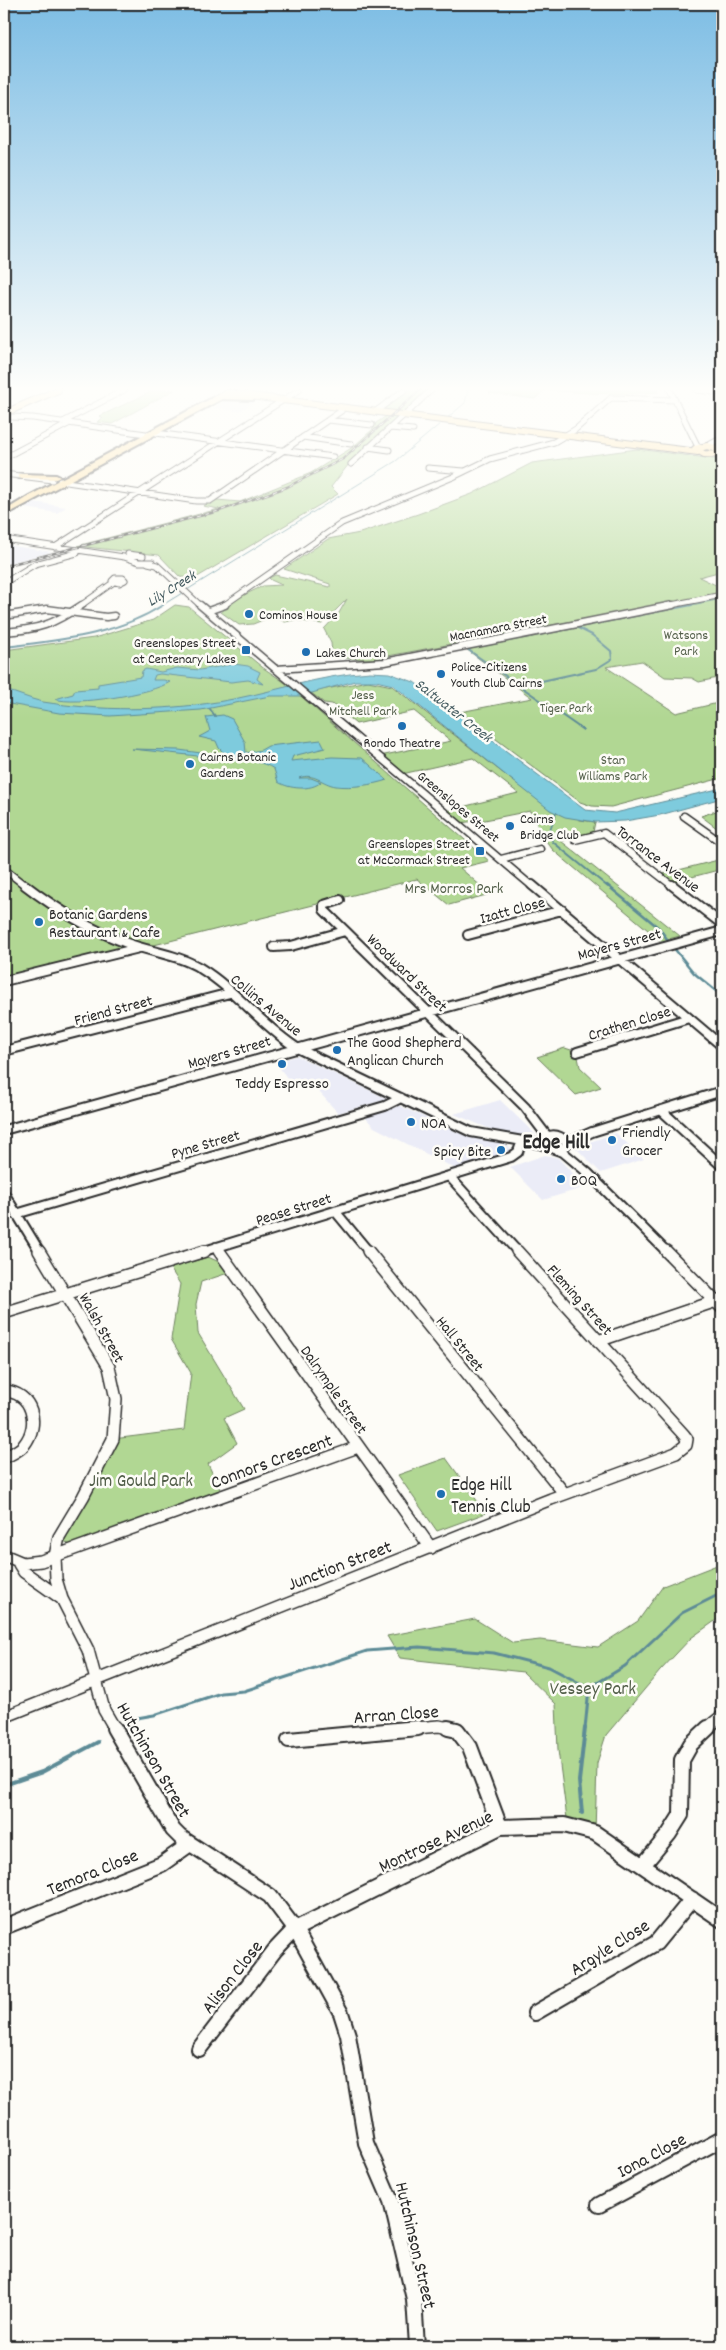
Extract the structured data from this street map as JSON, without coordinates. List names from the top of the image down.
{
  "streets": {
    "street": [
      "Macnamara Street",
      "Greenslopes Street",
      "Torrance Avenue",
      "Izatt Close",
      "Mayers Street",
      "Woodward Street",
      "Collins Avenue",
      "Friend Street",
      "Crathen Close",
      "Pyne Street",
      "Pease Street",
      "Fleming Street",
      "Walsh Street",
      "Hall Street",
      "Dalrymple Street",
      "Connors Crescent",
      "Junction Street",
      "Arran Close",
      "Hutchinson Street",
      "Montrose Avenue",
      "Temora Close",
      "Argyle Close",
      "Alison Close",
      "Iona Close"
    ]
  },
  "crossings": [
    ["Macnamara Street", "Greenslopes Street"],
    ["Greenslopes Street", "Izatt Close"],
    ["Greenslopes Street", "Mayers Street"],
    ["Greenslopes Street", "Crathen Close"],
    ["Mayers Street", "Woodward Street"],
    ["Mayers Street", "Collins Avenue"],
    ["Woodward Street", "Collins Avenue"],
    ["Collins Avenue", "Friend Street"],
    ["Collins Avenue", "Pyne Street"],
    ["Collins Avenue", "Pease Street"],
    ["Pyne Street", "Walsh Street"],
    ["Pease Street", "Fleming Street"],
    ["Pease Street", "Walsh Street"],
    ["Pease Street", "Hall Street"],
    ["Pease Street", "Dalrymple Street"],
    ["Fleming Street", "Junction Street"],
    ["Walsh Street", "Connors Crescent"],
    ["Walsh Street", "Junction Street"],
    ["Walsh Street", "Hutchinson Street"],
    ["Hall Street", "Junction Street"],
    ["Dalrymple Street", "Connors Crescent"],
    ["Dalrymple Street", "Junction Street"],
    ["Junction Street", "Hutchinson Street"],
    ["Arran Close", "Montrose Avenue"],
    ["Hutchinson Street", "Montrose Avenue"],
    ["Hutchinson Street", "Temora Close"],
    ["Hutchinson Street", "Alison Close"],
    ["Montrose Avenue", "Argyle Close"],
    ["Montrose Avenue", "Alison Close"]
  ],
  "districts": ["Edge Hill"],
  "water": ["Lily Creek", "Saltwater Creek"],
  "parks": [
    "Watsons Park",
    "Jess Mitchell Park",
    "Tiger Park",
    "Stan Williams Park",
    "Mrs Morros Park",
    "Jim Gould Park",
    "Vessey Park"
  ],
  "places": {
    "other": [
      "Cominos House",
      "Lakes Church",
      "Police-Citizens Youth Club Cairns",
      "Rondo Theatre",
      "Cairns Botanic Gardens",
      "Cairns Bridge Club",
      "Botanic Gardens Restaurant & Cafe",
      "The Good Shepherd Anglican Church",
      "Teddy Espresso",
      "NOA",
      "Friendly Grocer",
      "Spicy Bite",
      "BOQ",
      "Edge Hill Tennis Club"
    ],
    "transit": ["Greenslopes Street at Centenary Lakes", "Greenslopes Street at McCormack Street"]
  }
}
